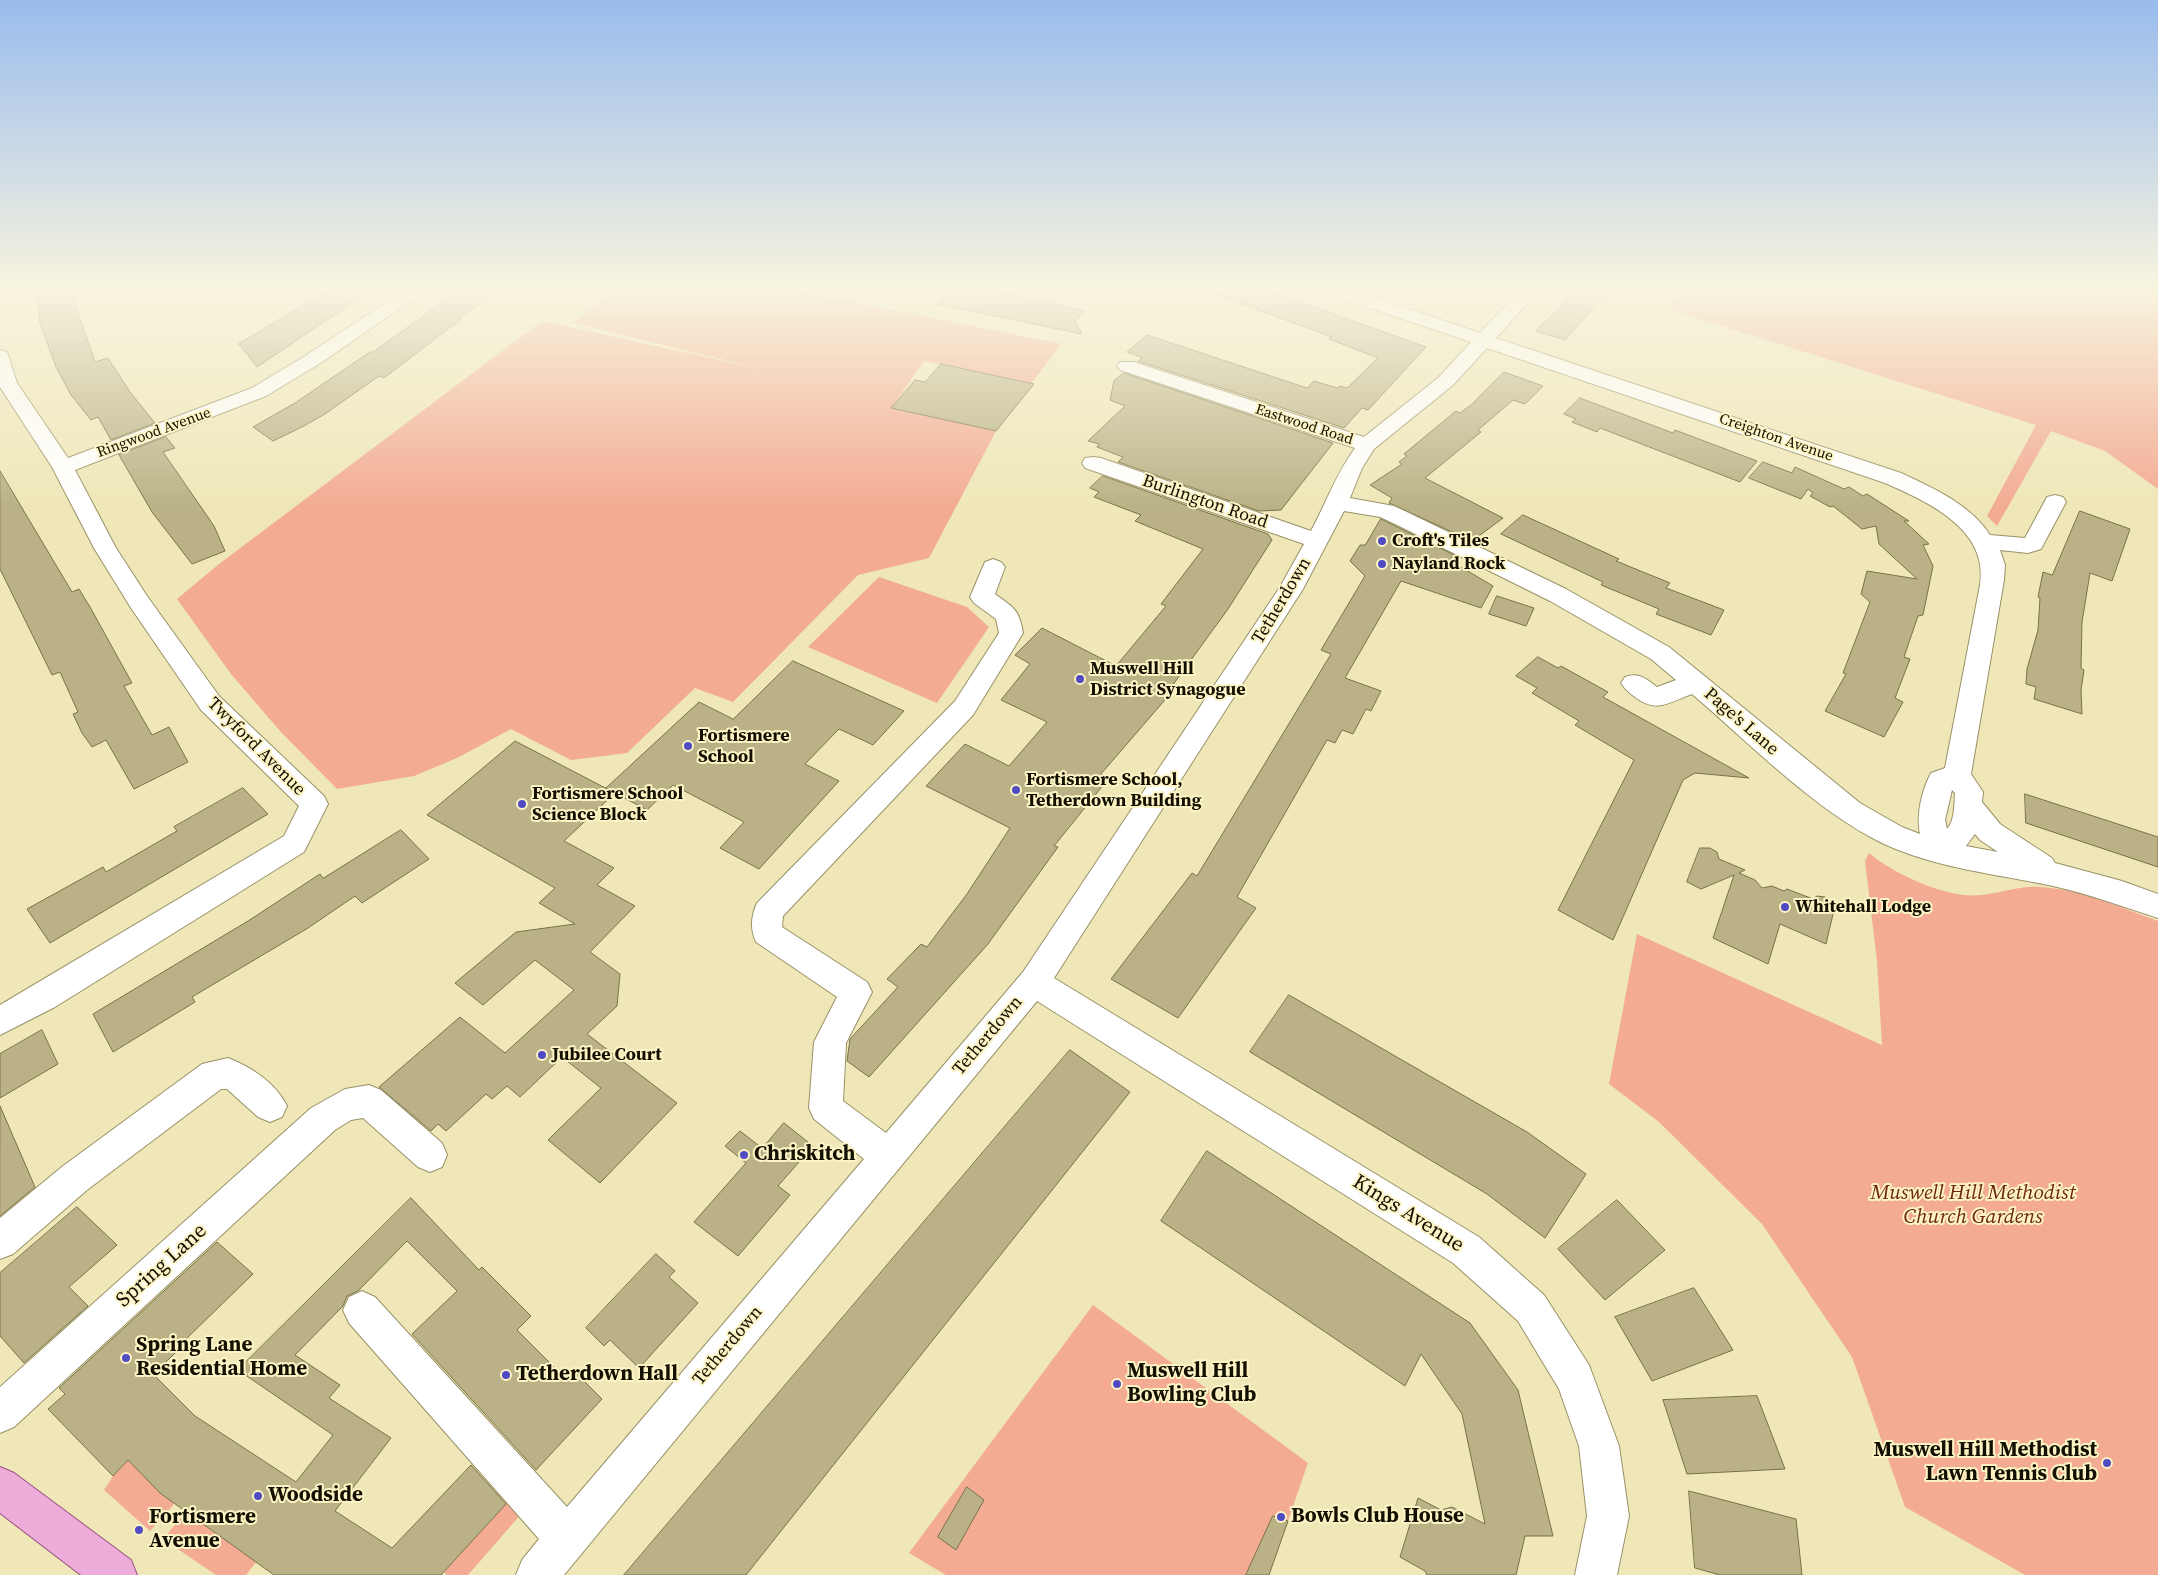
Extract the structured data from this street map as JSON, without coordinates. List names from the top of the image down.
{
  "streets": {
    "street": [
      "Eastwood Road",
      "Ringwood Avenue",
      "Creighton Avenue",
      "Burlington Road",
      "Tetherdown",
      "Page's Lane",
      "Twyford Avenue",
      "Kings Avenue",
      "Spring Lane"
    ]
  },
  "crossings": [
    ["Eastwood Road", "Tetherdown"],
    ["Ringwood Avenue", "Twyford Avenue"],
    ["Burlington Road", "Tetherdown"],
    ["Tetherdown", "Page's Lane"],
    ["Tetherdown", "Kings Avenue"]
  ],
  "parks": ["Muswell Hill Methodist Church Gardens"],
  "places": [
    "Croft's Tiles",
    "Nayland Rock",
    "Muswell Hill District Synagogue",
    "Fortismere School",
    "Fortismere School, Tetherdown Building",
    "Fortismere School Science Block",
    "Whitehall Lodge",
    "Jubilee Court",
    "Chriskitch",
    "Spring Lane Residential Home",
    "Tetherdown Hall",
    "Muswell Hill Bowling Club",
    "Muswell Hill Methodist Lawn Tennis Club",
    "Woodside",
    "Bowls Club House",
    "Fortismere Avenue"
  ]
}
